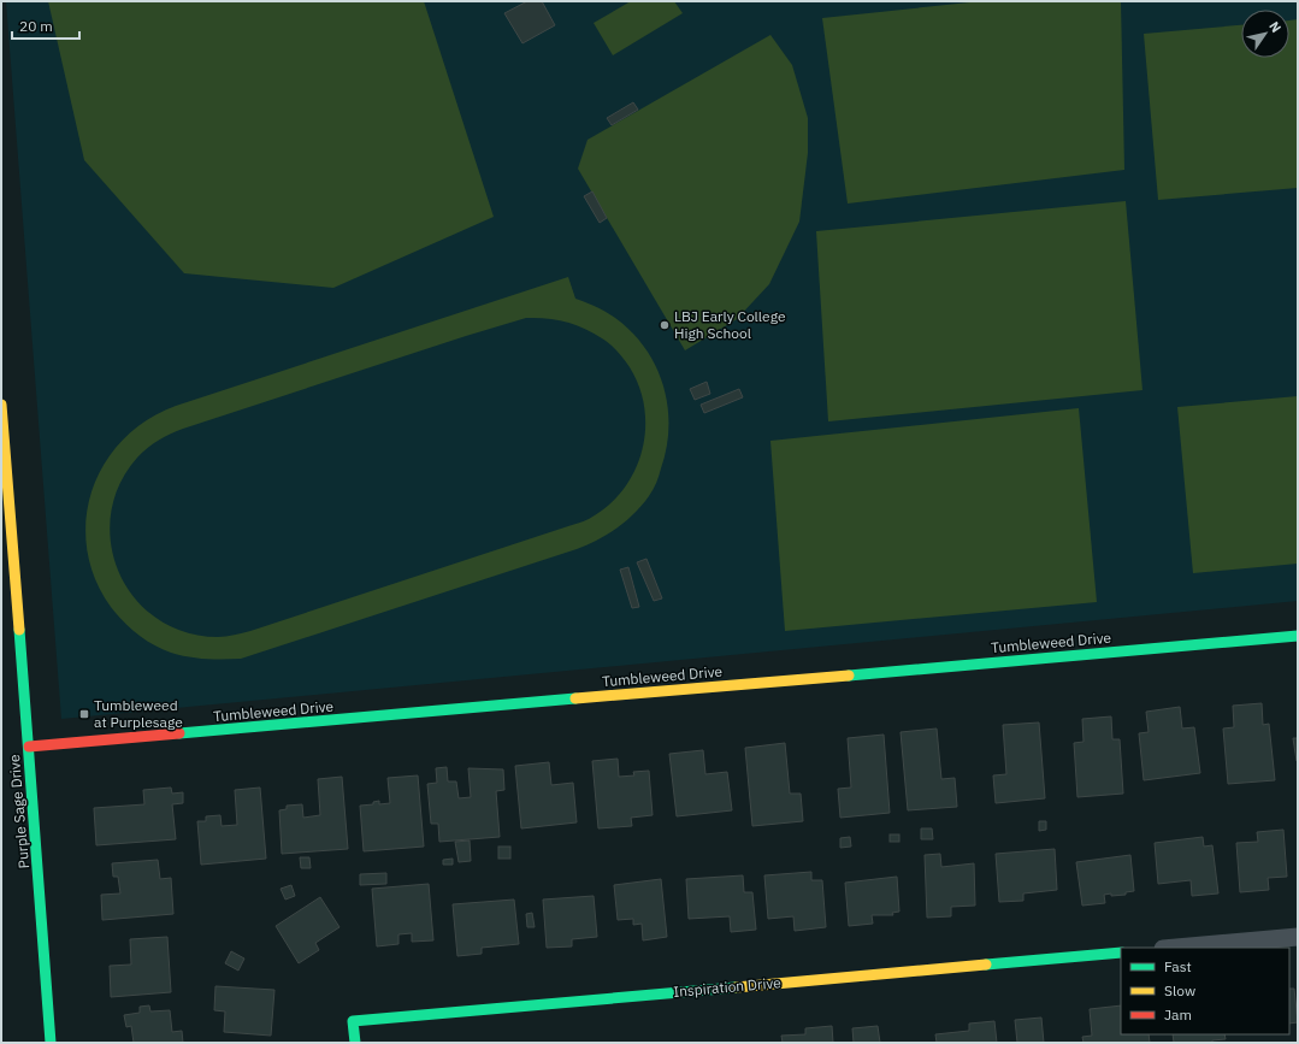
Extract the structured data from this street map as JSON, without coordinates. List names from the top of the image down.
{
  "streets": {
    "street": ["Tumbleweed Drive", "Purple Sage Drive", "Inspiration Drive"]
  },
  "crossings": [
    ["Tumbleweed Drive", "Purple Sage Drive"]
  ],
  "places": {
    "other": ["LBJ Early College High School"],
    "transit": ["Tumbleweed at Purplesage"]
  },
  "legend": ["Fast", "Slow", "Jam"],
  "scale_bar": "20 m",
  "north": "top right"
}
